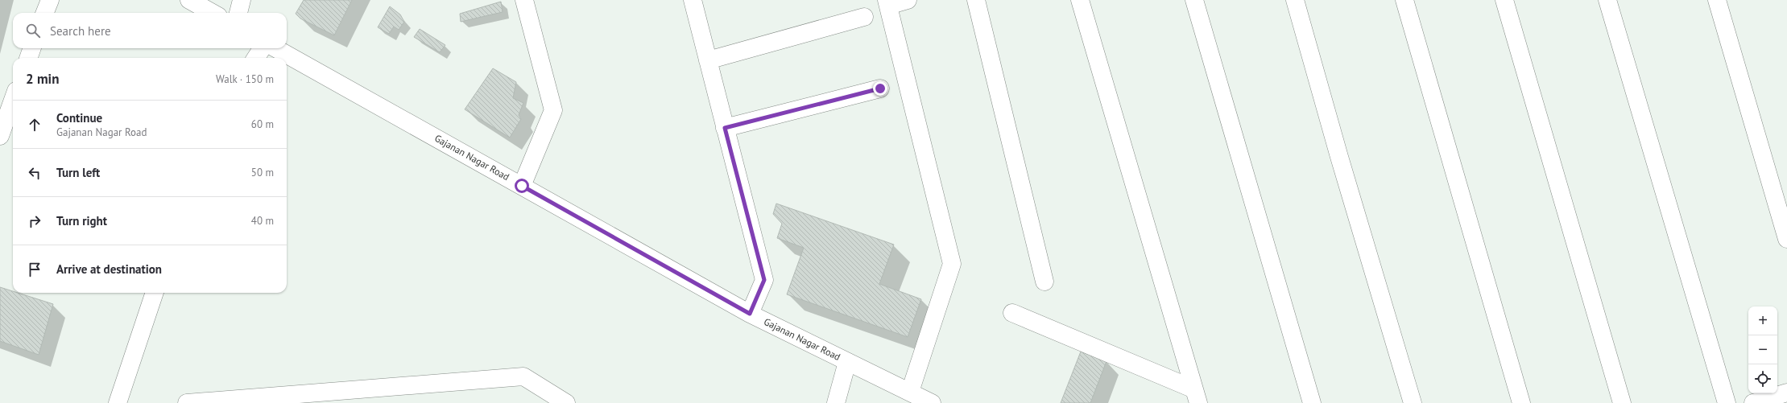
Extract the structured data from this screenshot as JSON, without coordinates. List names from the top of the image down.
{
  "streets": {
    "street": ["Gajanan Nagar Road"]
  },
  "page": {
    "search": "Search here",
    "heading": ["2 min", "Walk · 150 m"],
    "list": [
      ["Continue", "Gajanan Nagar Road", "60 m"],
      ["Turn left", "50 m"],
      ["Turn right", "40 m"],
      "Arrive at destination"
    ],
    "map_buttons": ["+", "−"]
  }
}
